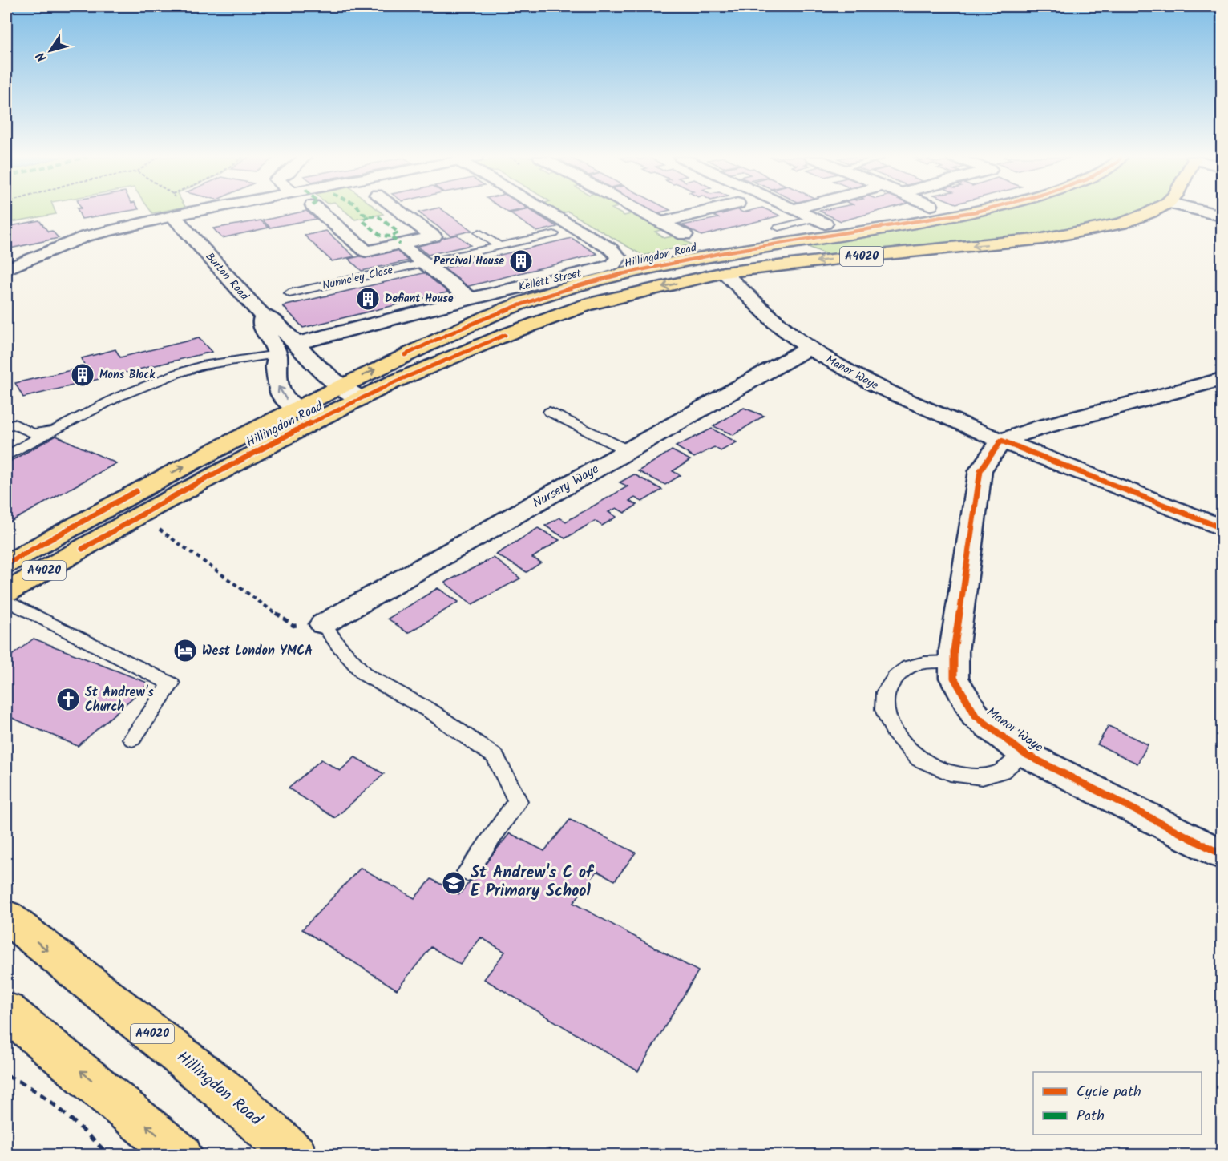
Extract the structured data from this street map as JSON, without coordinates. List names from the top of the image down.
{
  "streets": {
    "main road": ["Hillingdon Road", "A4020"],
    "street": [
      "Burton Road",
      "Nunneley Close",
      "Kellett Street",
      "Manor Waye",
      "Nursery Waye"
    ]
  },
  "crossings": [
    ["Hillingdon Road", "Burton Road"],
    ["Hillingdon Road", "Manor Waye"],
    ["Burton Road", "Kellett Street"],
    ["Manor Waye", "Nursery Waye"]
  ],
  "places": {
    "building": ["Percival House", "Defiant House", "Mons Block"],
    "hotel": ["West London YMCA"],
    "church": ["St Andrew's Church"],
    "school or university": ["St Andrew's C of E Primary School"]
  },
  "legend": ["Cycle path", "Path"],
  "north": "bottom left"
}
